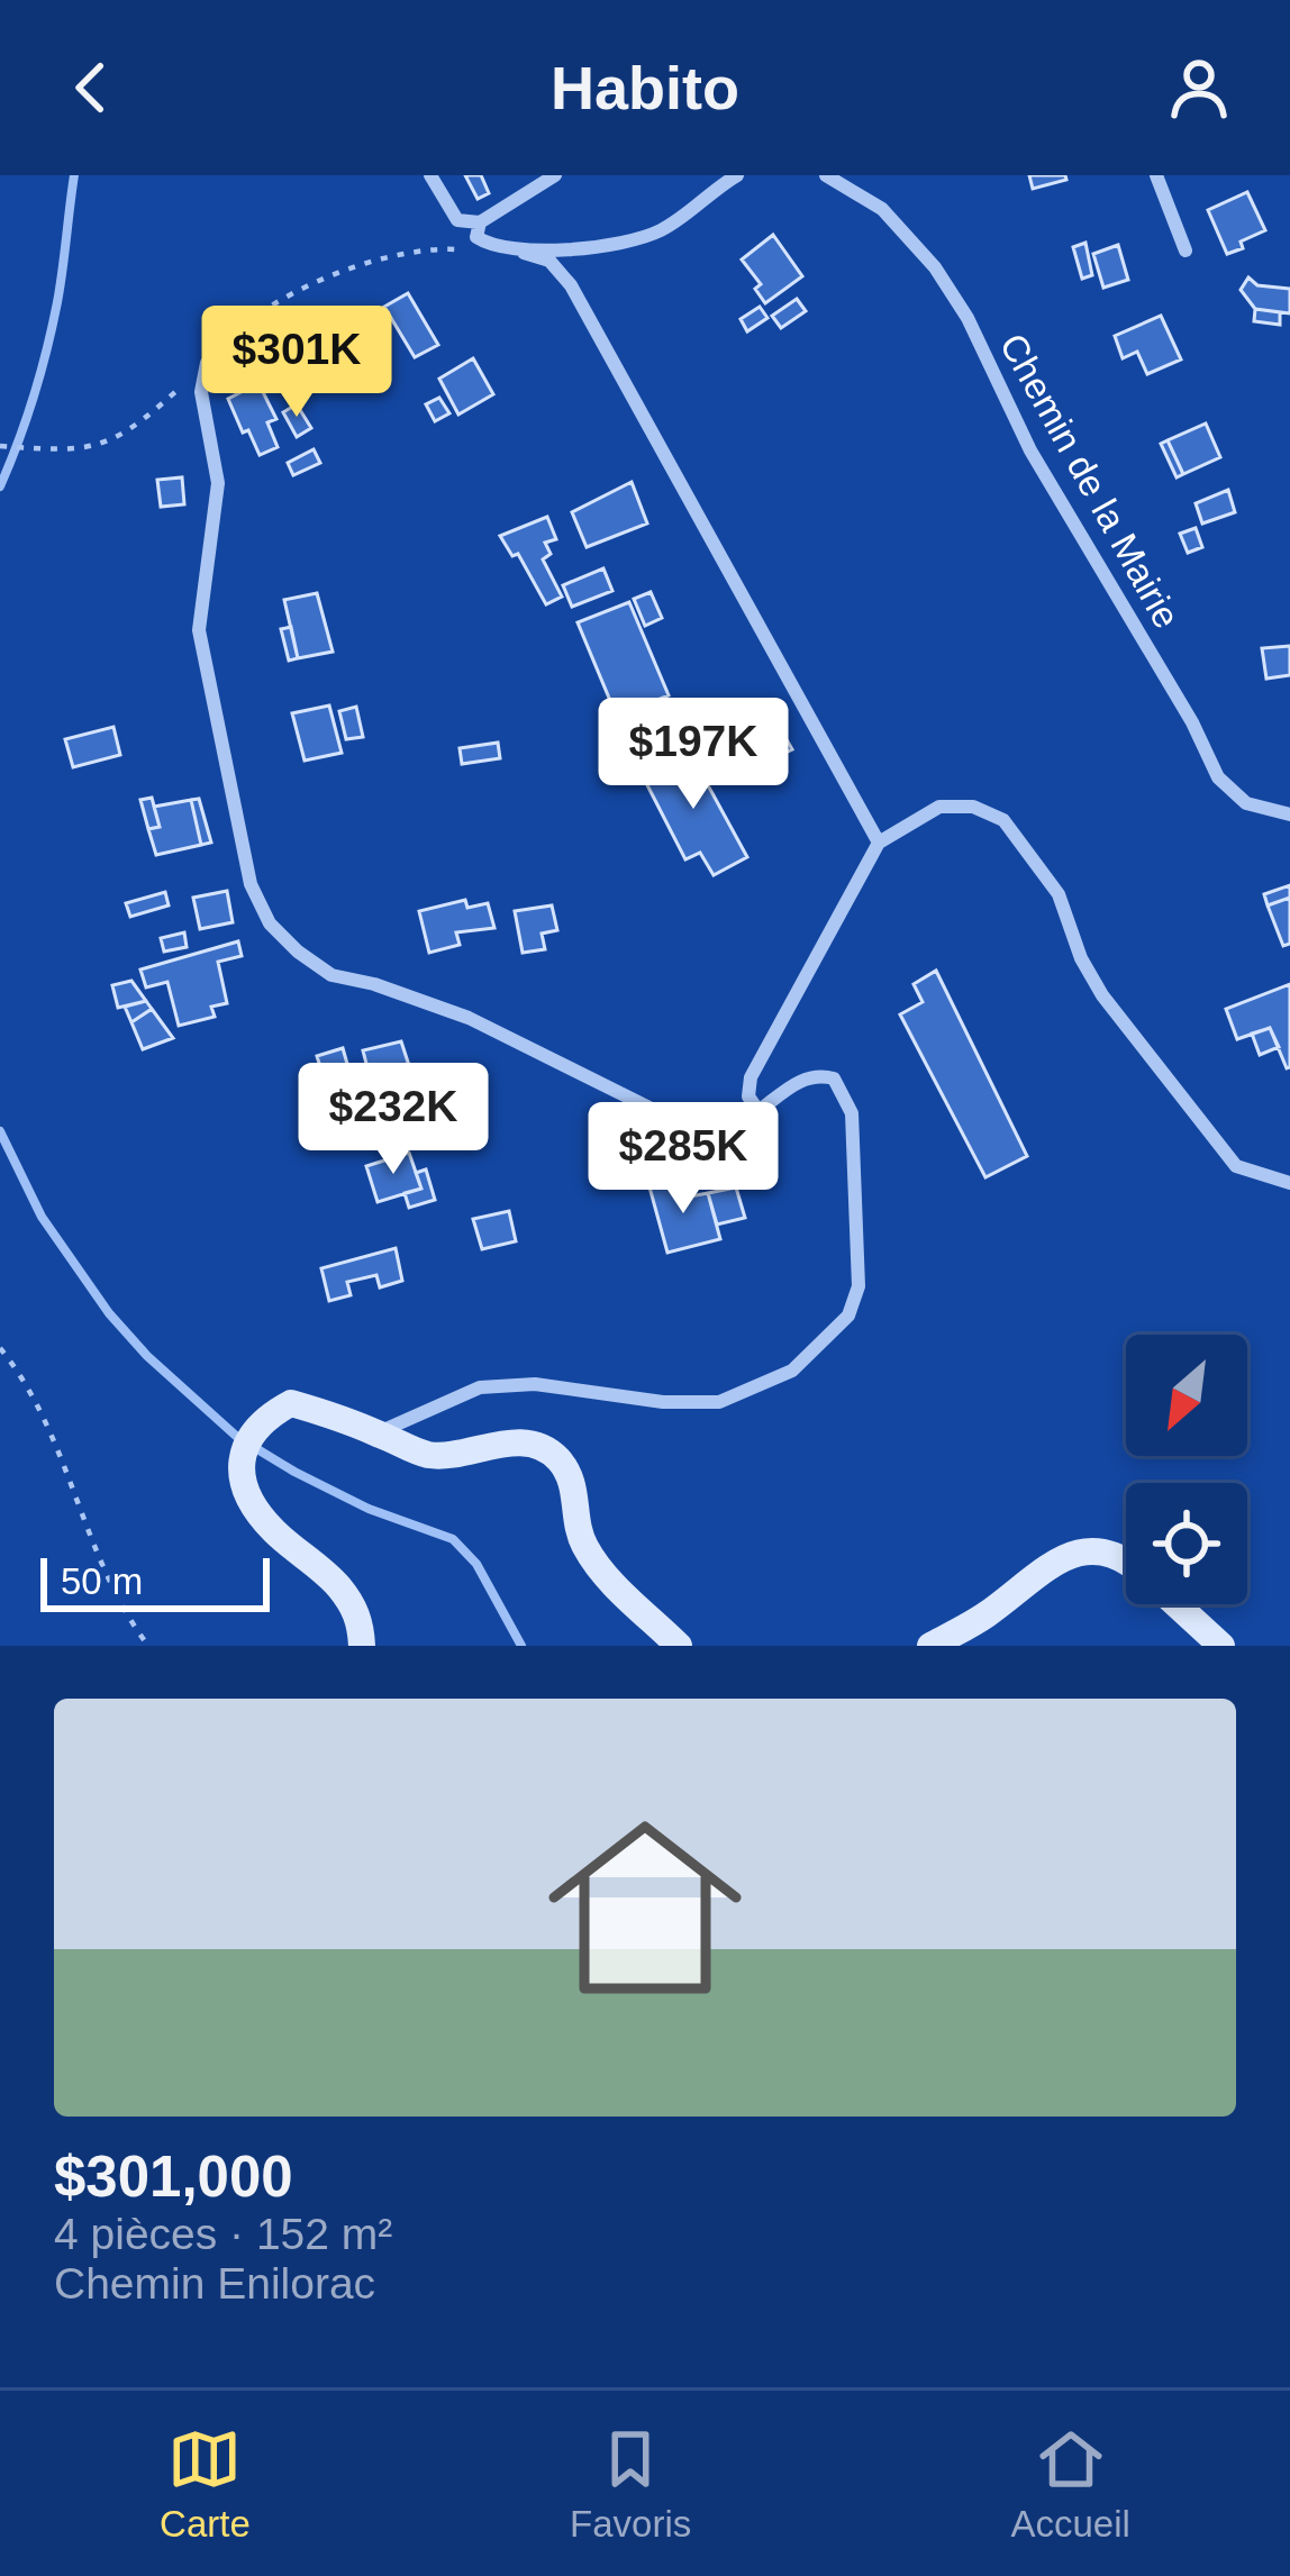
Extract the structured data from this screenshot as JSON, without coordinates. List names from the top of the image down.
{
  "streets": {
    "street": ["Chemin de la Mairie"]
  },
  "scale_bar": "50 m",
  "north": "bottom left",
  "page": {
    "header": "Habito",
    "price": [
      "$301K",
      "$197K",
      "$232K",
      "$285K"
    ],
    "scale": "50 m",
    "list": [
      {
        "name": "$301,000",
        "note": "4 pièces · 152 m² · Chemin Enilorac"
      }
    ],
    "tabs": ["Carte", "Favoris", "Accueil"]
  }
}
